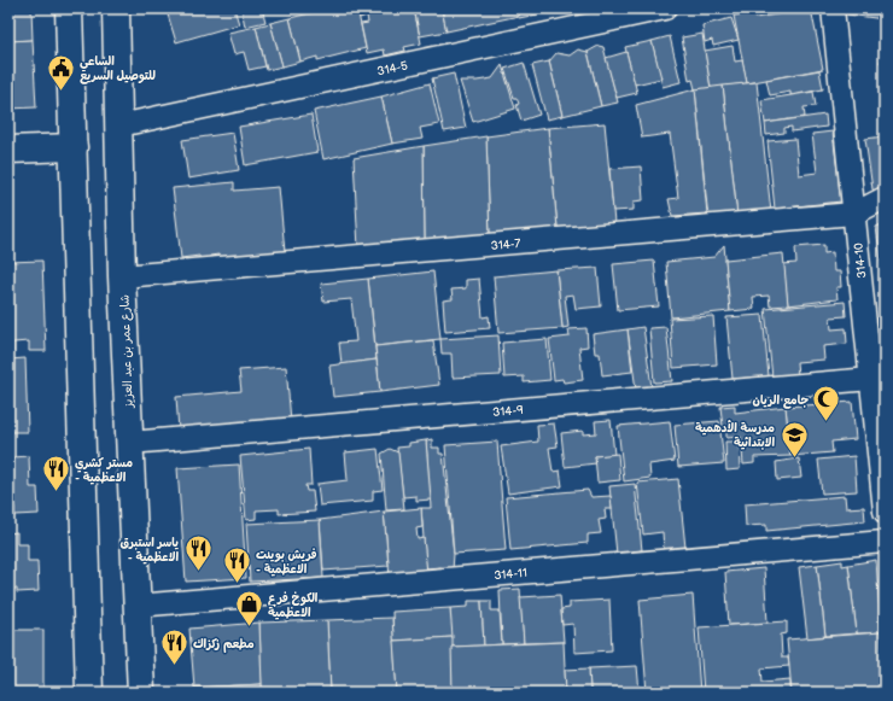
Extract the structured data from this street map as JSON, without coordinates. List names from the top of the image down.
{
  "streets": {
    "street": [
      "314-5",
      "314-7",
      "314-10",
      "شارع عمر بن عبد العزيز",
      "314-9",
      "314-11"
    ]
  },
  "crossings": [
    ["314-5", "شارع عمر بن عبد العزيز"],
    ["314-7", "314-10"],
    ["314-7", "شارع عمر بن عبد العزيز"],
    ["314-10", "314-9"],
    ["شارع عمر بن عبد العزيز", "314-9"],
    ["شارع عمر بن عبد العزيز", "314-11"]
  ],
  "places": {
    "public building": ["الساعي للتوصيل السريع"],
    "mosque": ["جامع الريان"],
    "school or university": ["مدرسة الأدهمية الابتدائية"],
    "restaurant": [
      "مستر كشري - الاعظمية",
      "ياسر استبرق - الاعظمية",
      "فريش بوينت - الاعظمية",
      "مطعم زكزاك"
    ],
    "shop": ["الكوخ فرع الاعظمية"]
  }
}
